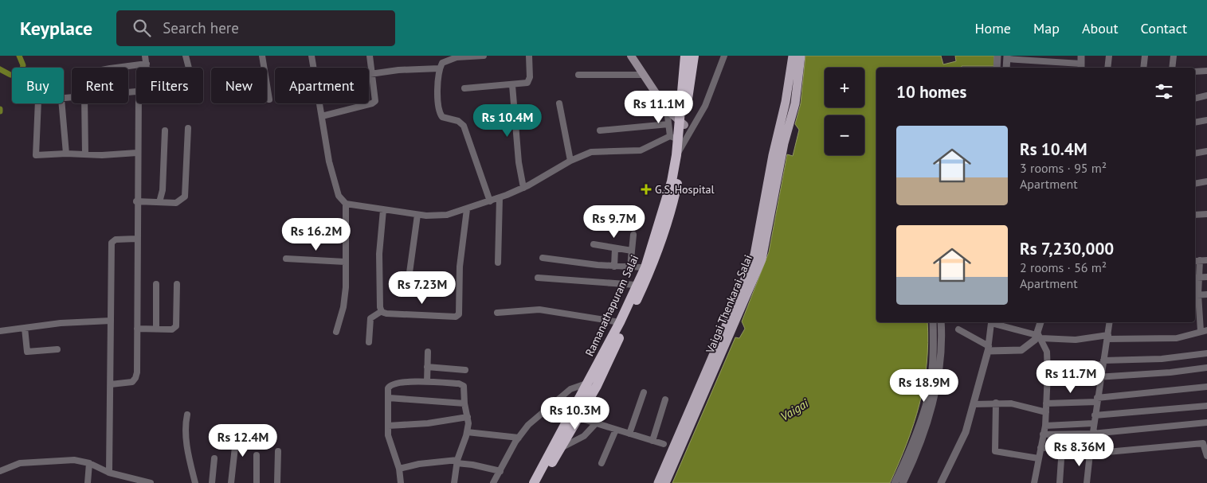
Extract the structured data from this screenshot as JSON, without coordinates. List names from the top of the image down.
{
  "streets": {
    "highway": ["Ramanathapuram Salai"],
    "main road": ["Vaigai Thenkarai Salai"]
  },
  "water": ["Vaigai"],
  "places": {
    "health": ["G.S. Hospital"]
  },
  "page": {
    "header": "Keyplace",
    "search": "Search here",
    "nav": [
      "Home",
      "Map",
      "About",
      "Contact"
    ],
    "map_buttons": ["+", "−"],
    "chip": [
      "Buy",
      "Rent",
      "Filters",
      "New",
      "Apartment"
    ],
    "heading": "10 homes",
    "price": [
      "Rs 11.1M",
      "Rs 10.4M",
      "Rs 9.7M",
      "Rs 16.2M",
      "Rs 7.23M",
      "Rs 11.7M",
      "Rs 18.9M",
      "Rs 10.3M",
      "Rs 12.4M",
      "Rs 8.36M"
    ],
    "list": [
      {
        "name": "Rs 10.4M",
        "note": "3 rooms · 95 m² · Apartment"
      },
      {
        "name": "Rs 7,230,000",
        "note": "2 rooms · 56 m² · Apartment"
      }
    ]
  }
}
